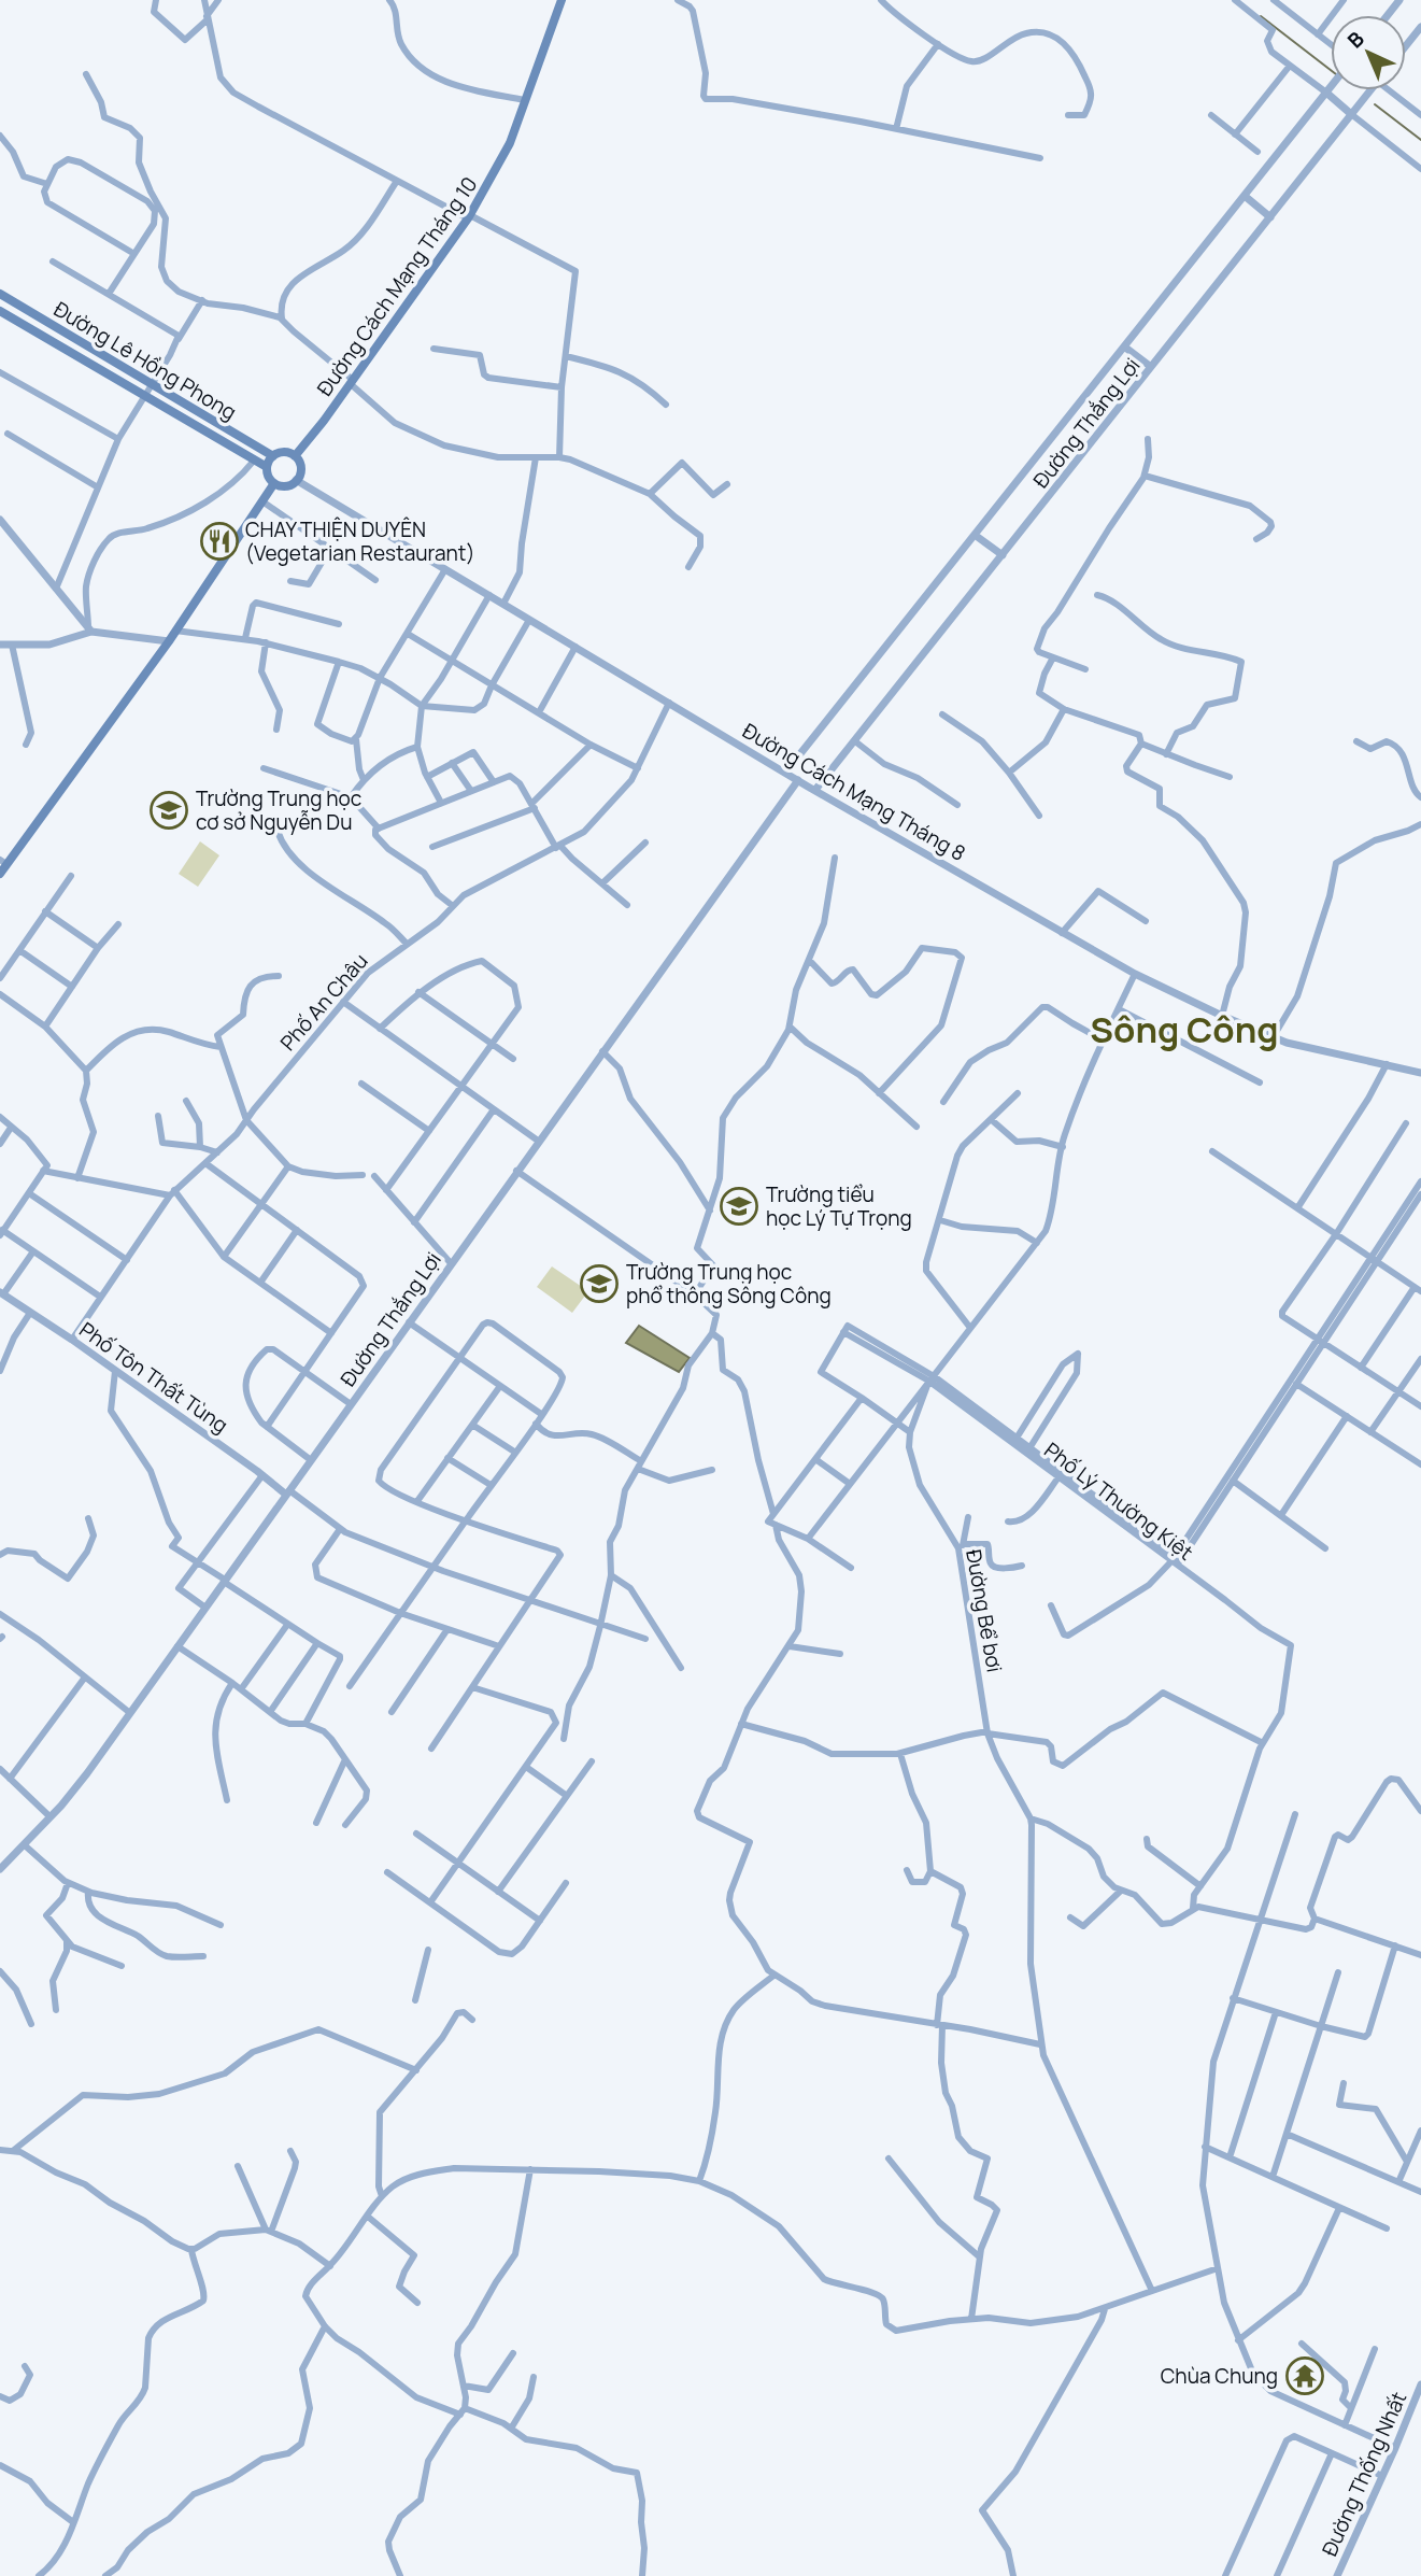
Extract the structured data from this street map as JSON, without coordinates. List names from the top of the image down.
{
  "streets": {
    "main road": ["Đường Cách Mạng Tháng 10", "Đường Lê Hồng Phong"],
    "street": [
      "Đường Thắng Lợi",
      "Đường Cách Mạng Tháng 8",
      "Phố An Châu",
      "Phố Tôn Thất Tùng",
      "Phố Lý Thường Kiệt",
      "Đường Bể bơi",
      "Đường Thống Nhất"
    ]
  },
  "crossings": [
    ["Đường Cách Mạng Tháng 10", "Đường Lê Hồng Phong"],
    ["Đường Cách Mạng Tháng 10", "Đường Cách Mạng Tháng 8"],
    ["Đường Lê Hồng Phong", "Đường Cách Mạng Tháng 8"],
    ["Đường Thắng Lợi", "Đường Cách Mạng Tháng 8"],
    ["Đường Thắng Lợi", "Phố Tôn Thất Tùng"],
    ["Đường Cách Mạng Tháng 8", "Phố An Châu"],
    ["Phố An Châu", "Phố Tôn Thất Tùng"]
  ],
  "districts": ["Sông Công"],
  "places": {
    "restaurant": ["CHAY THIỆN DUYÊN (Vegetarian Restaurant)"],
    "school or university": ["Trường Trung học cơ sở Nguyễn Du", "Trường tiểu học Lý Tự Trọng", "Trường Trung học phổ thông Sông Công"],
    "temple": ["Chùa Chung"]
  },
  "north": "top left"
}
